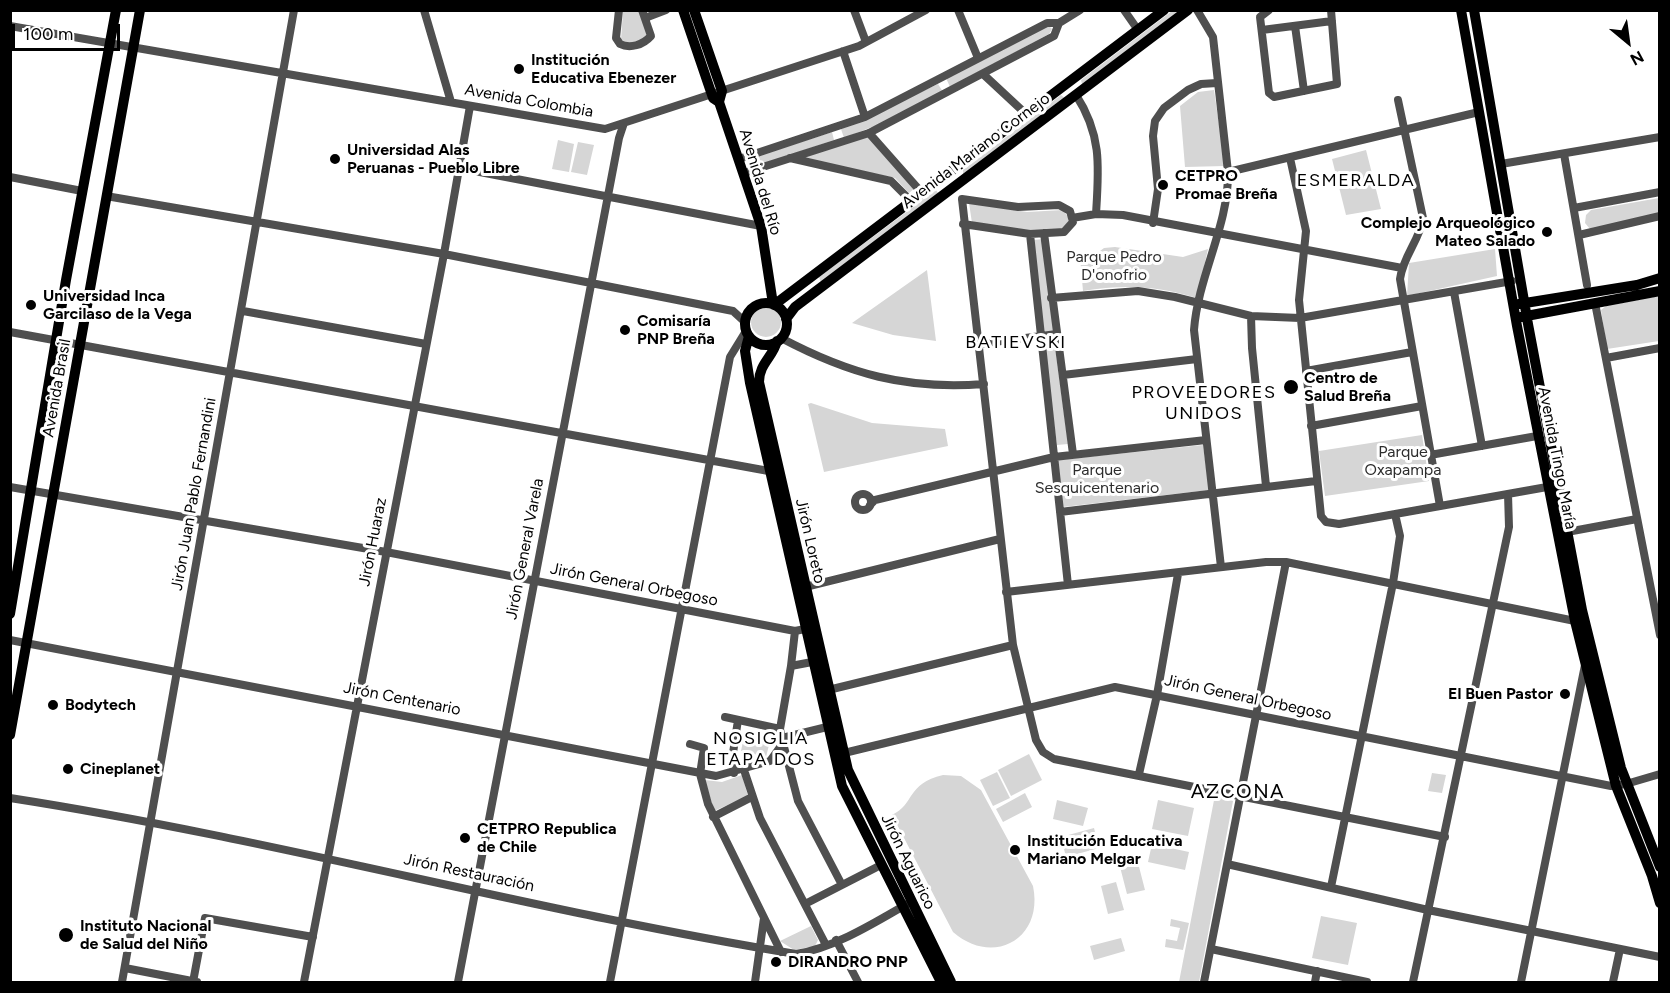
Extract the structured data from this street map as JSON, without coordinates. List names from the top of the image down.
{
  "streets": {
    "main road": [
      "Avenida Mariano Cornejo",
      "Avenida del Río",
      "Avenida Brasil",
      "Avenida Tingo María",
      "Jirón Loreto",
      "Jirón Aguarico"
    ],
    "street": [
      "Avenida Colombia",
      "Jirón Juan Pablo Fernandini",
      "Jirón Huaraz",
      "Jirón General Varela",
      "Jirón General Orbegoso",
      "Jirón Centenario",
      "Jirón Restauración"
    ]
  },
  "crossings": [
    ["Avenida Colombia", "Avenida del Río"],
    ["Avenida Colombia", "Avenida Brasil"],
    ["Avenida Colombia", "Jirón Juan Pablo Fernandini"],
    ["Avenida Colombia", "Jirón Huaraz"],
    ["Avenida Colombia", "Jirón General Varela"],
    ["Avenida Mariano Cornejo", "Avenida del Río"],
    ["Avenida Mariano Cornejo", "Jirón Loreto"],
    ["Avenida del Río", "Jirón Loreto"],
    ["Avenida Brasil", "Jirón General Orbegoso"],
    ["Avenida Brasil", "Jirón Centenario"],
    ["Avenida Tingo María", "Jirón General Orbegoso"],
    ["Jirón Juan Pablo Fernandini", "Jirón General Orbegoso"],
    ["Jirón Juan Pablo Fernandini", "Jirón Centenario"],
    ["Jirón Juan Pablo Fernandini", "Jirón Restauración"],
    ["Jirón Loreto", "Jirón General Orbegoso"],
    ["Jirón Loreto", "Jirón Aguarico"],
    ["Jirón Huaraz", "Jirón General Orbegoso"],
    ["Jirón Huaraz", "Jirón Centenario"],
    ["Jirón Huaraz", "Jirón Restauración"],
    ["Jirón General Varela", "Jirón General Orbegoso"],
    ["Jirón General Varela", "Jirón Centenario"],
    ["Jirón General Varela", "Jirón Restauración"],
    ["Jirón General Orbegoso", "Jirón Aguarico"],
    ["Jirón Aguarico", "Jirón Restauración"]
  ],
  "districts": [
    "ESMERALDA",
    "BATIEVSKI",
    "PROVEEDORES UNIDOS",
    "NOSIGLIA ETAPA DOS",
    "AZCONA"
  ],
  "parks": ["Parque Pedro D'onofrio", "Parque Oxapampa", "Parque Sesquicentenario"],
  "places": [
    "Institución Educativa Ebenezer",
    "Universidad Alas Peruanas - Pueblo Libre",
    "CETPRO Promae Breña",
    "Complejo Arqueológico Mateo Salado",
    "Universidad Inca Garcilaso de la Vega",
    "Comisaría PNP Breña",
    "Centro de Salud Breña",
    "El Buen Pastor",
    "Bodytech",
    "Cineplanet",
    "CETPRO Republica de Chile",
    "Institución Educativa Mariano Melgar",
    "Instituto Nacional de Salud del Niño",
    "DIRANDRO PNP"
  ],
  "scale_bar": "100 m",
  "north": "bottom right"
}
